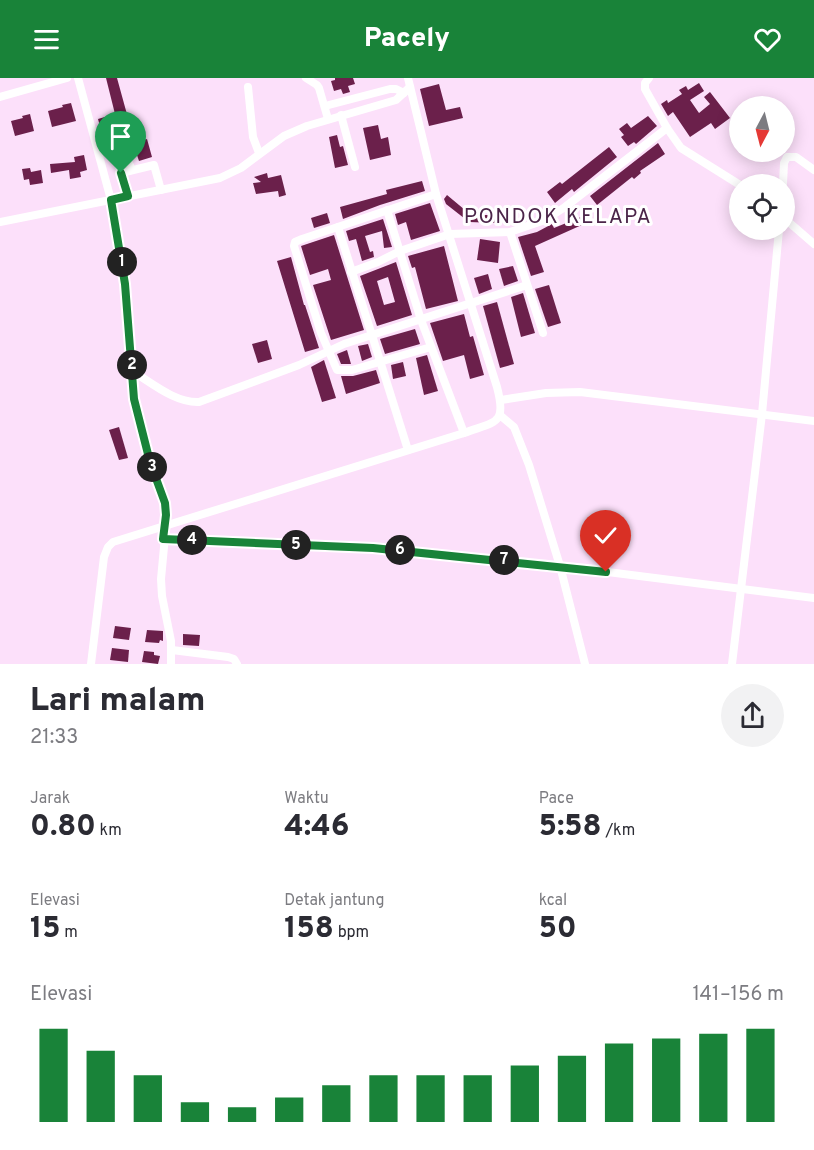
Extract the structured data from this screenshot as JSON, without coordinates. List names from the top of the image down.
{
  "districts": ["PONDOK KELAPA"],
  "north": "bottom",
  "page": {
    "header": "Pacely",
    "pins": [
      "1",
      "2",
      "3",
      "4",
      "5",
      "6",
      "7"
    ],
    "heading": ["Lari malam", "21:33"],
    "stats": [
      ["Jarak", "0.80 km"],
      ["Waktu", "4:46"],
      ["Pace", "5:58 /km"],
      ["Elevasi", "15 m"],
      ["Detak jantung", "158 bpm"],
      ["kcal", "50"]
    ],
    "chart": ["Elevasi", "141–156 m"]
  }
}
